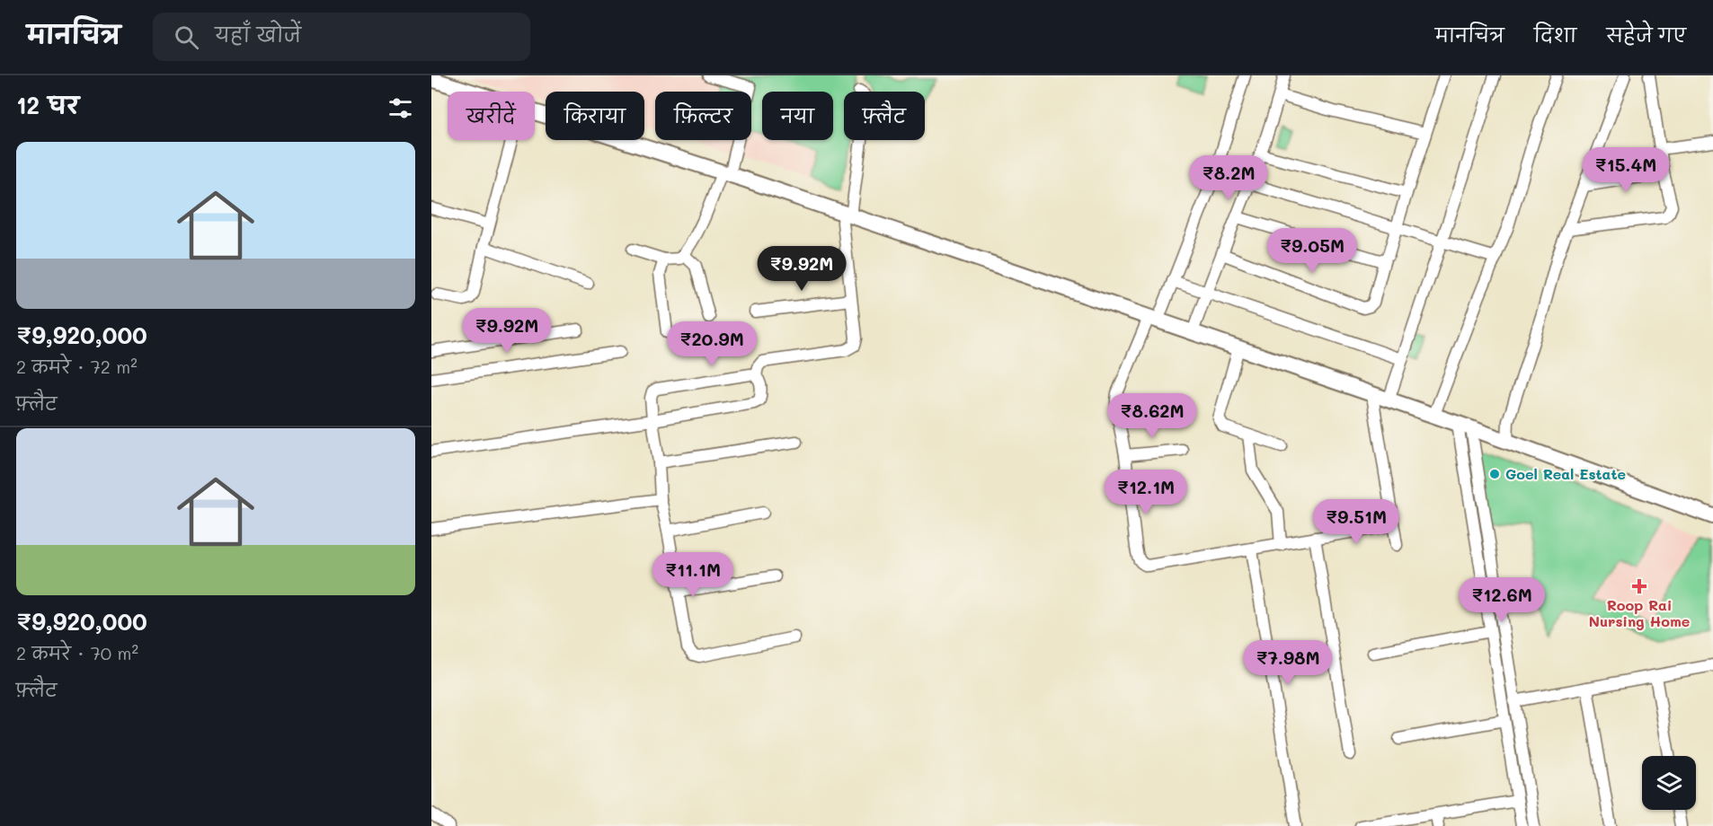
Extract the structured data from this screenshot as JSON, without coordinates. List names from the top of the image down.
{
  "places": {
    "other": ["Goel Real Estate"],
    "health": ["Roop Rai Nursing Home"]
  },
  "page": {
    "header": "मानचित्र",
    "search": "यहाँ खोजें",
    "nav": ["मानचित्र", "दिशा", "सहेजे गए"],
    "heading": "12 घर",
    "chip": [
      "खरीदें",
      "किराया",
      "फ़िल्टर",
      "नया",
      "फ़्लैट"
    ],
    "list": [
      {
        "name": "₹9,920,000",
        "note": "2 कमरे · 72 m² · फ़्लैट"
      },
      {
        "name": "₹9,920,000",
        "note": "2 कमरे · 70 m² · फ़्लैट"
      }
    ],
    "price": [
      "₹15.4M",
      "₹8.2M",
      "₹9.05M",
      "₹9.92M",
      "₹9.92M",
      "₹20.9M",
      "₹8.62M",
      "₹12.1M",
      "₹9.51M",
      "₹11.1M",
      "₹12.6M",
      "₹7.98M"
    ]
  }
}
